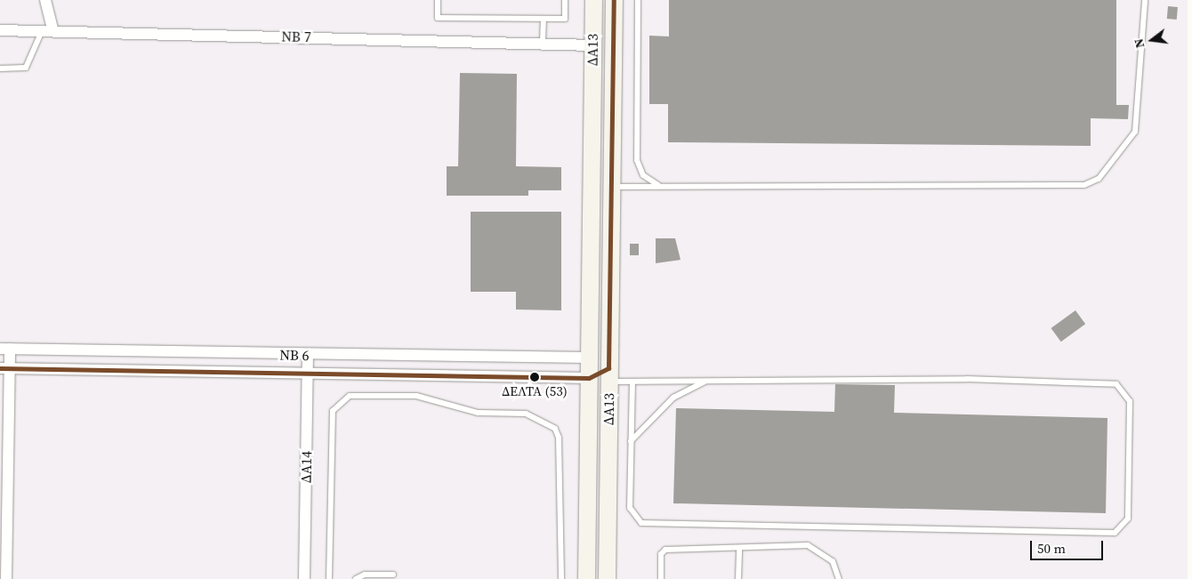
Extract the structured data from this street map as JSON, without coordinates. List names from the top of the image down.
{
  "streets": {
    "street": [
      "ΝΒ 7",
      "ΔΑ13",
      "ΝΒ 6",
      "ΔΑ14"
    ]
  },
  "crossings": [
    ["ΝΒ 7", "ΔΑ13"],
    ["ΔΑ13", "ΝΒ 6"],
    ["ΝΒ 6", "ΔΑ14"]
  ],
  "places": ["ΔΕΛΤΑ (53)"],
  "scale_bar": "50 m",
  "north": "left"
}
